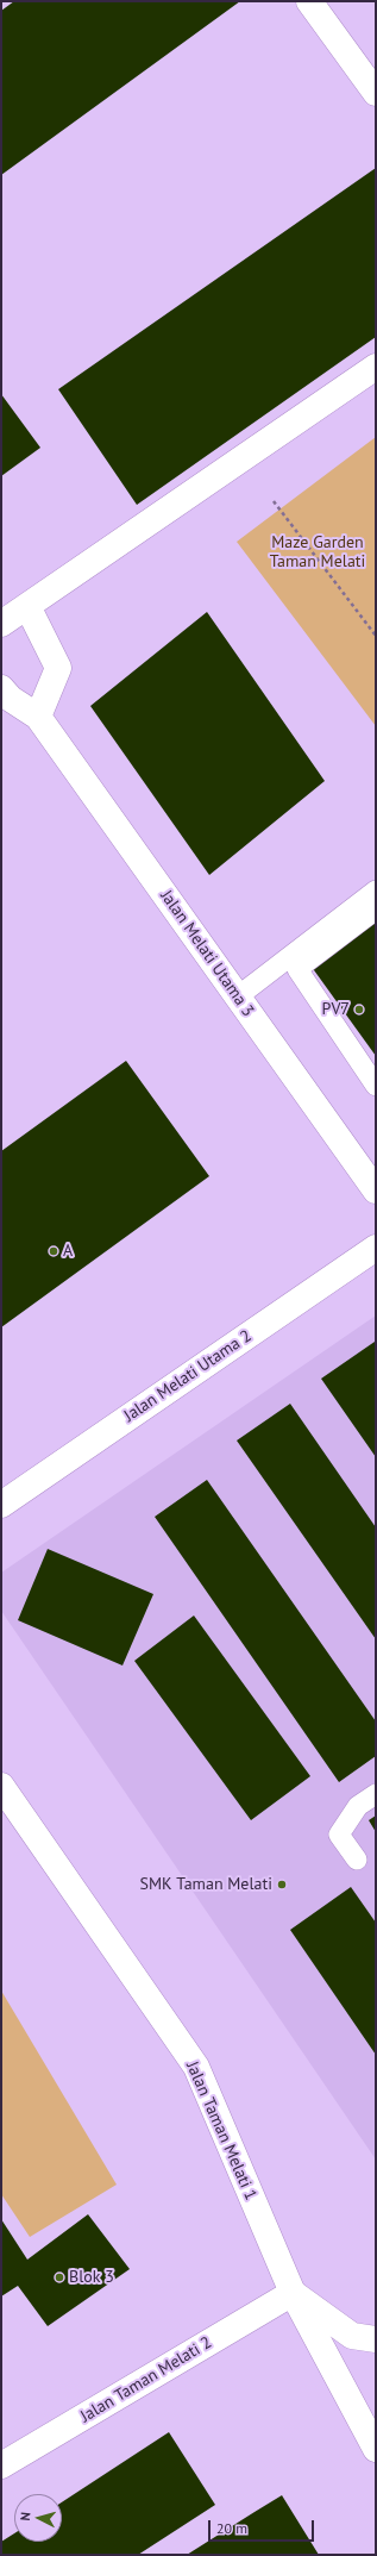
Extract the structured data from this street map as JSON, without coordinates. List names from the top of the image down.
{
  "streets": {
    "street": [
      "Jalan Melati Utama 3",
      "Jalan Melati Utama 2",
      "Jalan Taman Melati 1",
      "Jalan Taman Melati 2"
    ]
  },
  "crossings": [
    ["Jalan Taman Melati 1", "Jalan Taman Melati 2"]
  ],
  "parks": ["Maze Garden Taman Melati"],
  "places": [
    "PV7",
    "A",
    "SMK Taman Melati",
    "Blok 3"
  ],
  "scale_bar": "20 m",
  "north": "left"
}
